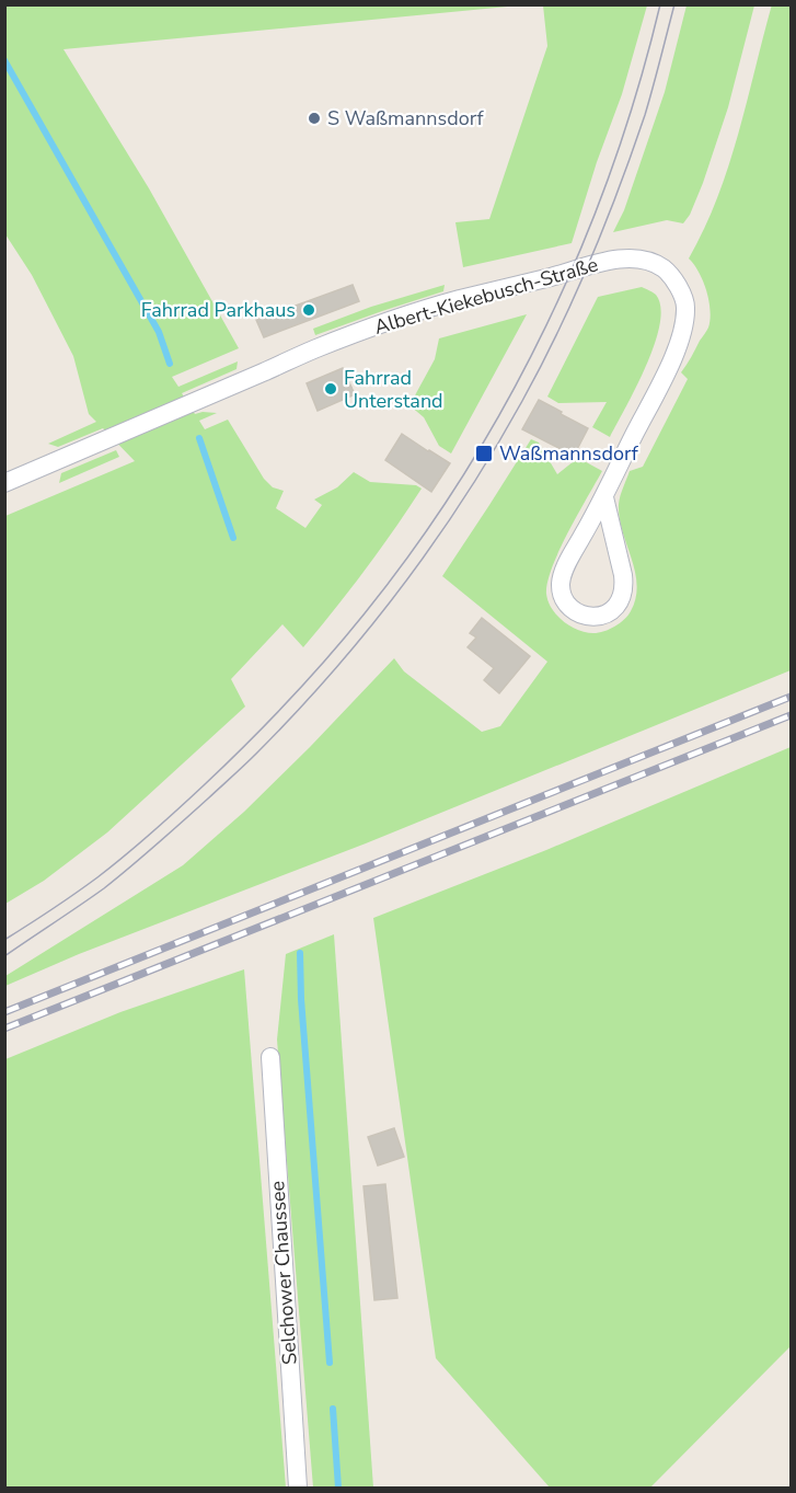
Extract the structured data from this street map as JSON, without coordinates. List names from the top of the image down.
{
  "streets": {
    "street": ["Albert-Kiekebusch-Straße", "Selchower Chaussee"]
  },
  "places": {
    "other": ["S Waßmannsdorf", "Fahrrad Parkhaus", "Fahrrad Unterstand"],
    "transit": ["Waßmannsdorf"]
  }
}
